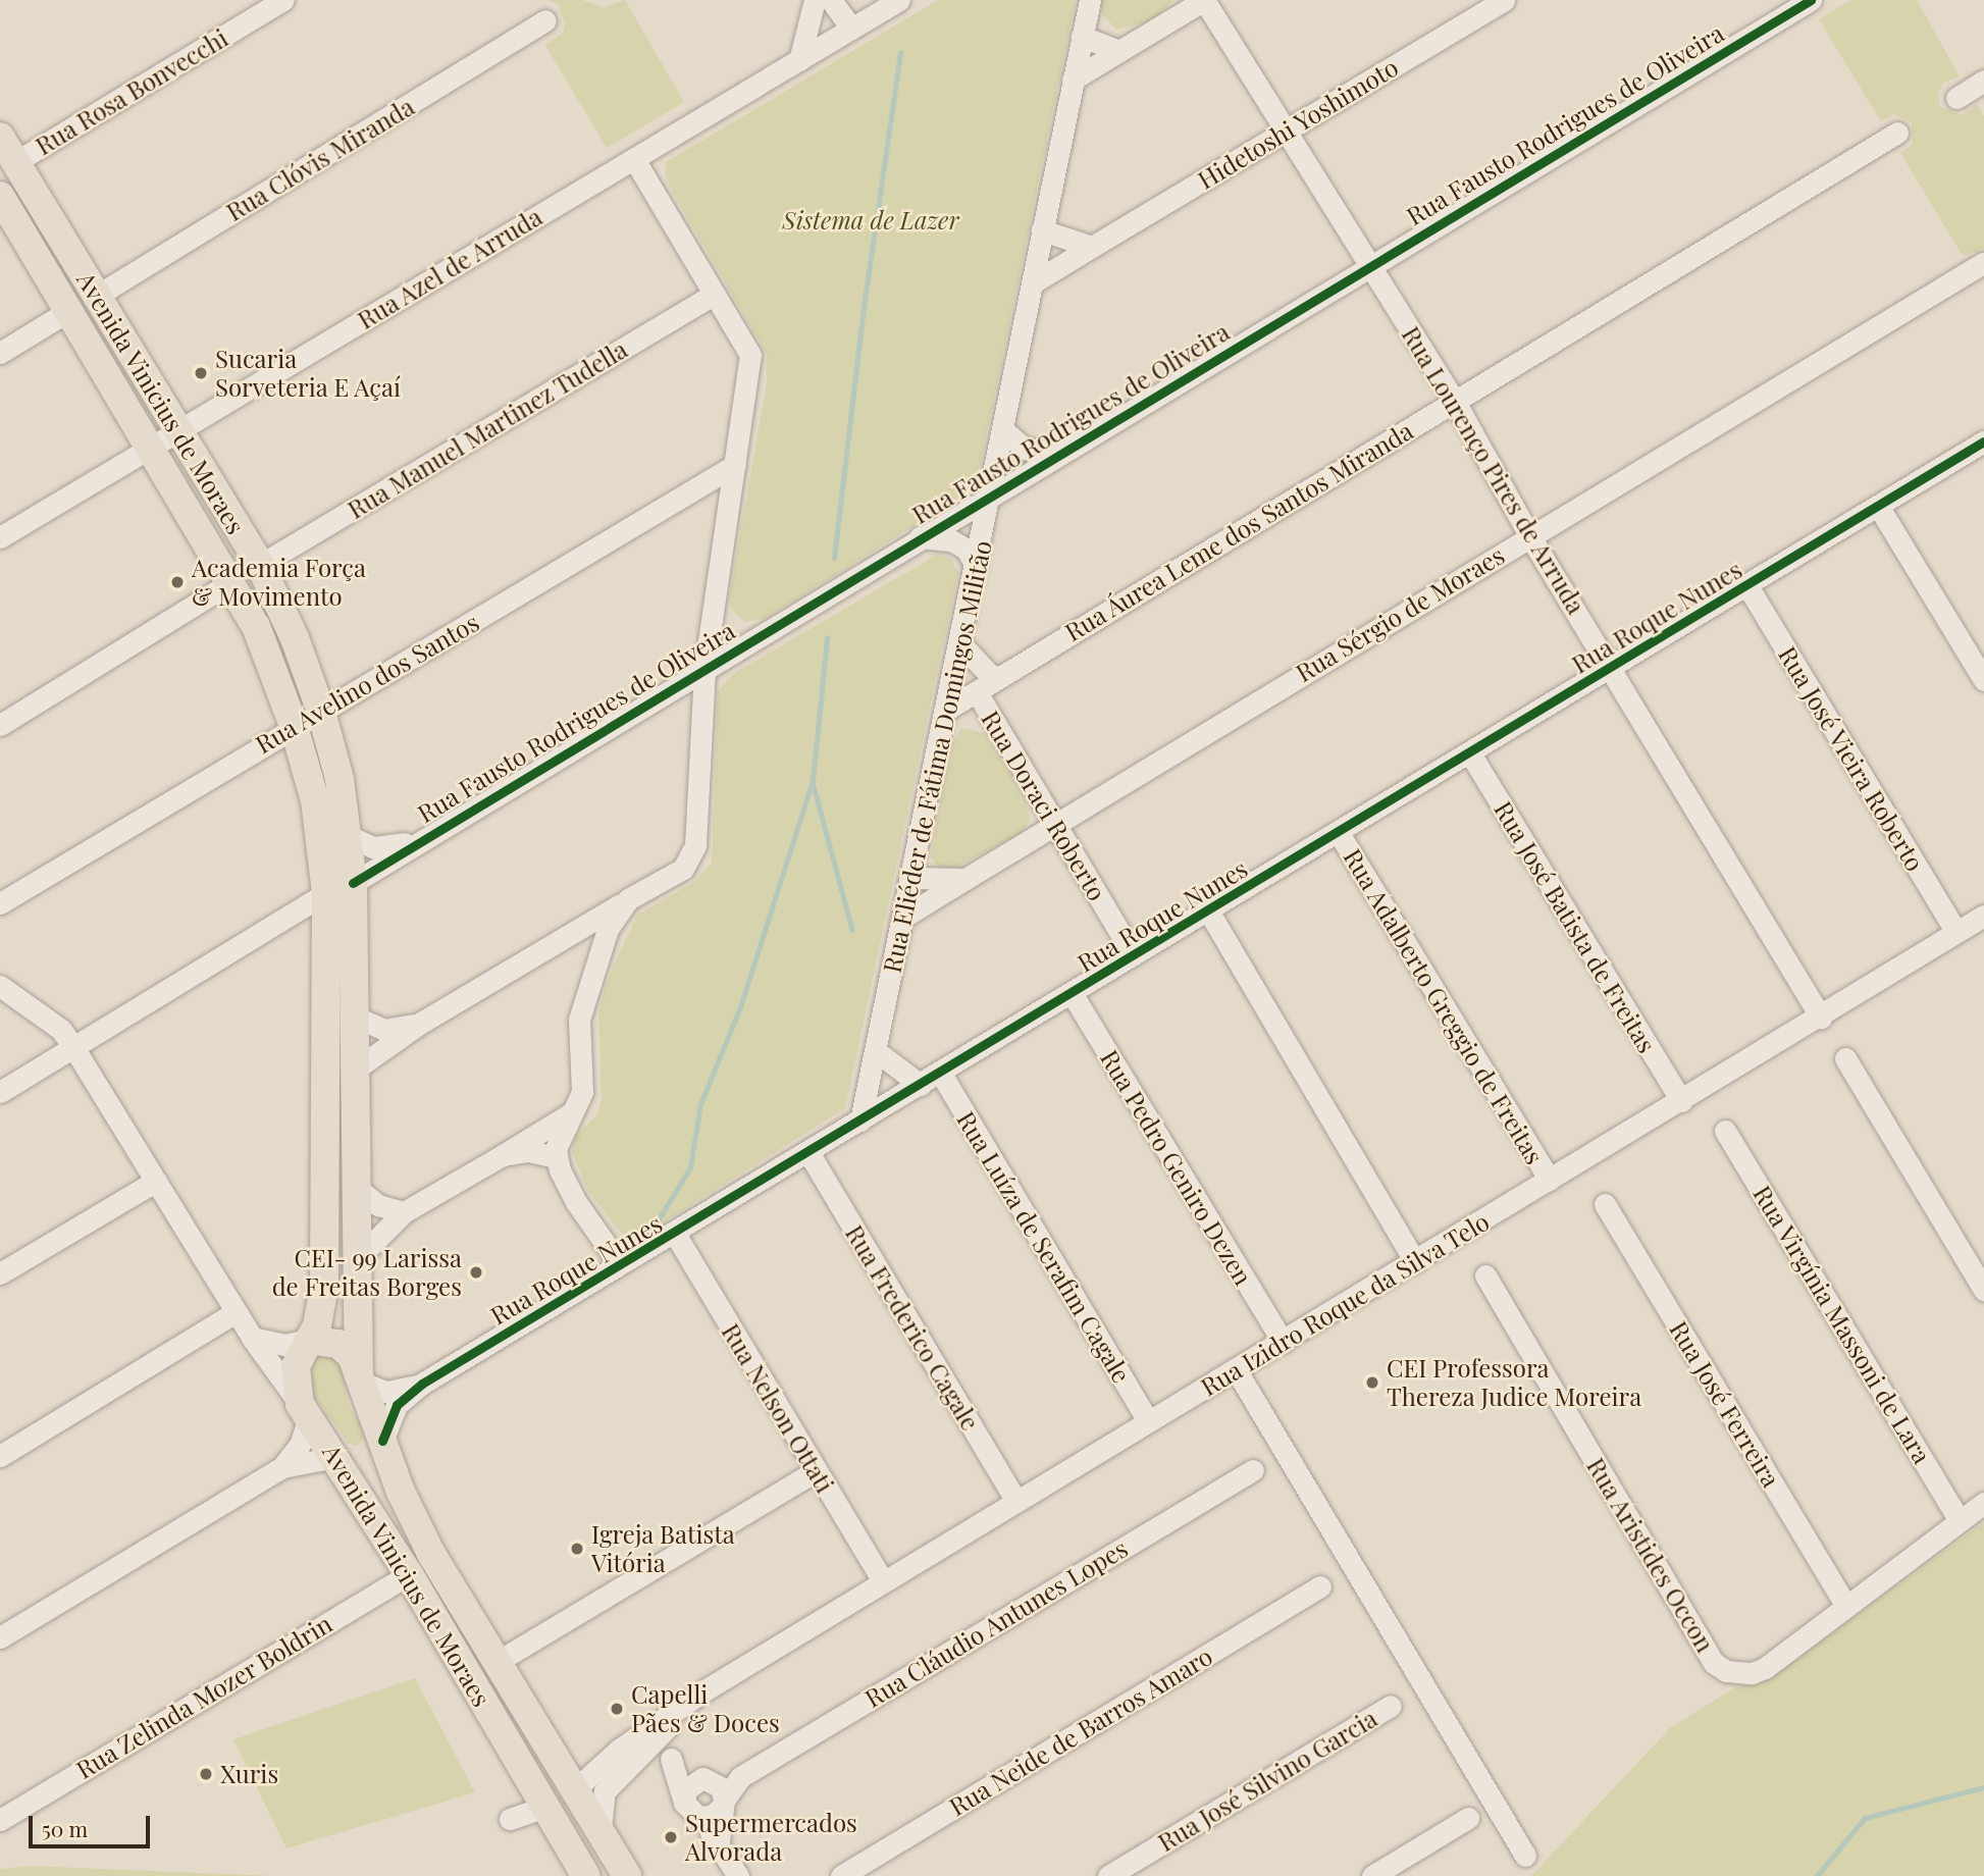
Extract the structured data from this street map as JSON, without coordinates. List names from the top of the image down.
{
  "streets": {
    "main road": ["Avenida Vinicius de Moraes"],
    "street": [
      "Rua Rosa Bonvecchi",
      "Hidetoshi Yoshimoto",
      "Rua Fausto Rodrigues de Oliveira",
      "Rua Clóvis Miranda",
      "Rua Azel de Arruda",
      "Rua Manuel Martinez Tudella",
      "Rua Lourenço Pires de Arruda",
      "Rua Áurea Leme dos Santos Miranda",
      "Rua Sérgio de Moraes",
      "Rua Roque Nunes",
      "Rua Avelino dos Santos",
      "Rua Eliéder de Fátima Domingos Militão",
      "Rua José Vieira Roberto",
      "Rua Doraci Roberto",
      "Rua José Batista de Freitas",
      "Rua Adalberto Greggio de Freitas",
      "Rua Pedro Geniro Dezen",
      "Rua Luíza de Serafim Cagale",
      "Rua Izidro Roque da Silva Telo",
      "Rua Virgínia Massoni de Lara",
      "Rua Frederico Cagale",
      "Rua José Ferreira",
      "Rua Nelson Ottati",
      "Rua Aristides Occon",
      "Rua Cláudio Antunes Lopes",
      "Rua Zelinda Mozer Boldrin",
      "Rua Neide de Barros Amaro",
      "Rua José Silvino Garcia"
    ]
  },
  "crossings": [
    ["Rua Rosa Bonvecchi", "Avenida Vinicius de Moraes"],
    ["Hidetoshi Yoshimoto", "Rua Lourenço Pires de Arruda"],
    ["Hidetoshi Yoshimoto", "Rua Eliéder de Fátima Domingos Militão"],
    ["Rua Fausto Rodrigues de Oliveira", "Avenida Vinicius de Moraes"],
    ["Rua Fausto Rodrigues de Oliveira", "Rua Lourenço Pires de Arruda"],
    ["Rua Fausto Rodrigues de Oliveira", "Rua Eliéder de Fátima Domingos Militão"],
    ["Rua Clóvis Miranda", "Avenida Vinicius de Moraes"],
    ["Rua Azel de Arruda", "Avenida Vinicius de Moraes"],
    ["Avenida Vinicius de Moraes", "Rua Manuel Martinez Tudella"],
    ["Avenida Vinicius de Moraes", "Rua Roque Nunes"],
    ["Avenida Vinicius de Moraes", "Rua Avelino dos Santos"],
    ["Avenida Vinicius de Moraes", "Rua Izidro Roque da Silva Telo"],
    ["Avenida Vinicius de Moraes", "Rua Zelinda Mozer Boldrin"],
    ["Rua Lourenço Pires de Arruda", "Rua Áurea Leme dos Santos Miranda"],
    ["Rua Lourenço Pires de Arruda", "Rua Sérgio de Moraes"],
    ["Rua Lourenço Pires de Arruda", "Rua Roque Nunes"],
    ["Rua Lourenço Pires de Arruda", "Rua Izidro Roque da Silva Telo"],
    ["Rua Áurea Leme dos Santos Miranda", "Rua Eliéder de Fátima Domingos Militão"],
    ["Rua Áurea Leme dos Santos Miranda", "Rua Doraci Roberto"],
    ["Rua Sérgio de Moraes", "Rua Eliéder de Fátima Domingos Militão"],
    ["Rua Sérgio de Moraes", "Rua Doraci Roberto"],
    ["Rua Roque Nunes", "Rua Eliéder de Fátima Domingos Militão"],
    ["Rua Roque Nunes", "Rua José Vieira Roberto"],
    ["Rua Roque Nunes", "Rua Doraci Roberto"],
    ["Rua Roque Nunes", "Rua José Batista de Freitas"],
    ["Rua Roque Nunes", "Rua Adalberto Greggio de Freitas"],
    ["Rua Roque Nunes", "Rua Pedro Geniro Dezen"],
    ["Rua Roque Nunes", "Rua Luíza de Serafim Cagale"],
    ["Rua Roque Nunes", "Rua Frederico Cagale"],
    ["Rua Roque Nunes", "Rua Nelson Ottati"],
    ["Rua José Vieira Roberto", "Rua Izidro Roque da Silva Telo"],
    ["Rua José Batista de Freitas", "Rua Izidro Roque da Silva Telo"],
    ["Rua Adalberto Greggio de Freitas", "Rua Izidro Roque da Silva Telo"],
    ["Rua Pedro Geniro Dezen", "Rua Izidro Roque da Silva Telo"],
    ["Rua Luíza de Serafim Cagale", "Rua Izidro Roque da Silva Telo"],
    ["Rua Izidro Roque da Silva Telo", "Rua Frederico Cagale"],
    ["Rua Izidro Roque da Silva Telo", "Rua Nelson Ottati"],
    ["Rua Virgínia Massoni de Lara", "Rua Aristides Occon"],
    ["Rua José Ferreira", "Rua Aristides Occon"]
  ],
  "parks": ["Sistema de Lazer"],
  "places": [
    "Sucaria Sorveteria E Açaí",
    "Academia Força & Movimento",
    "CEI- 99 Larissa de Freitas Borges",
    "CEI Professora Thereza Judice Moreira",
    "Igreja Batista Vitória",
    "Capelli Pães & Doces",
    "Xuris",
    "Supermercados Alvorada"
  ],
  "scale_bar": "50 m"
}
